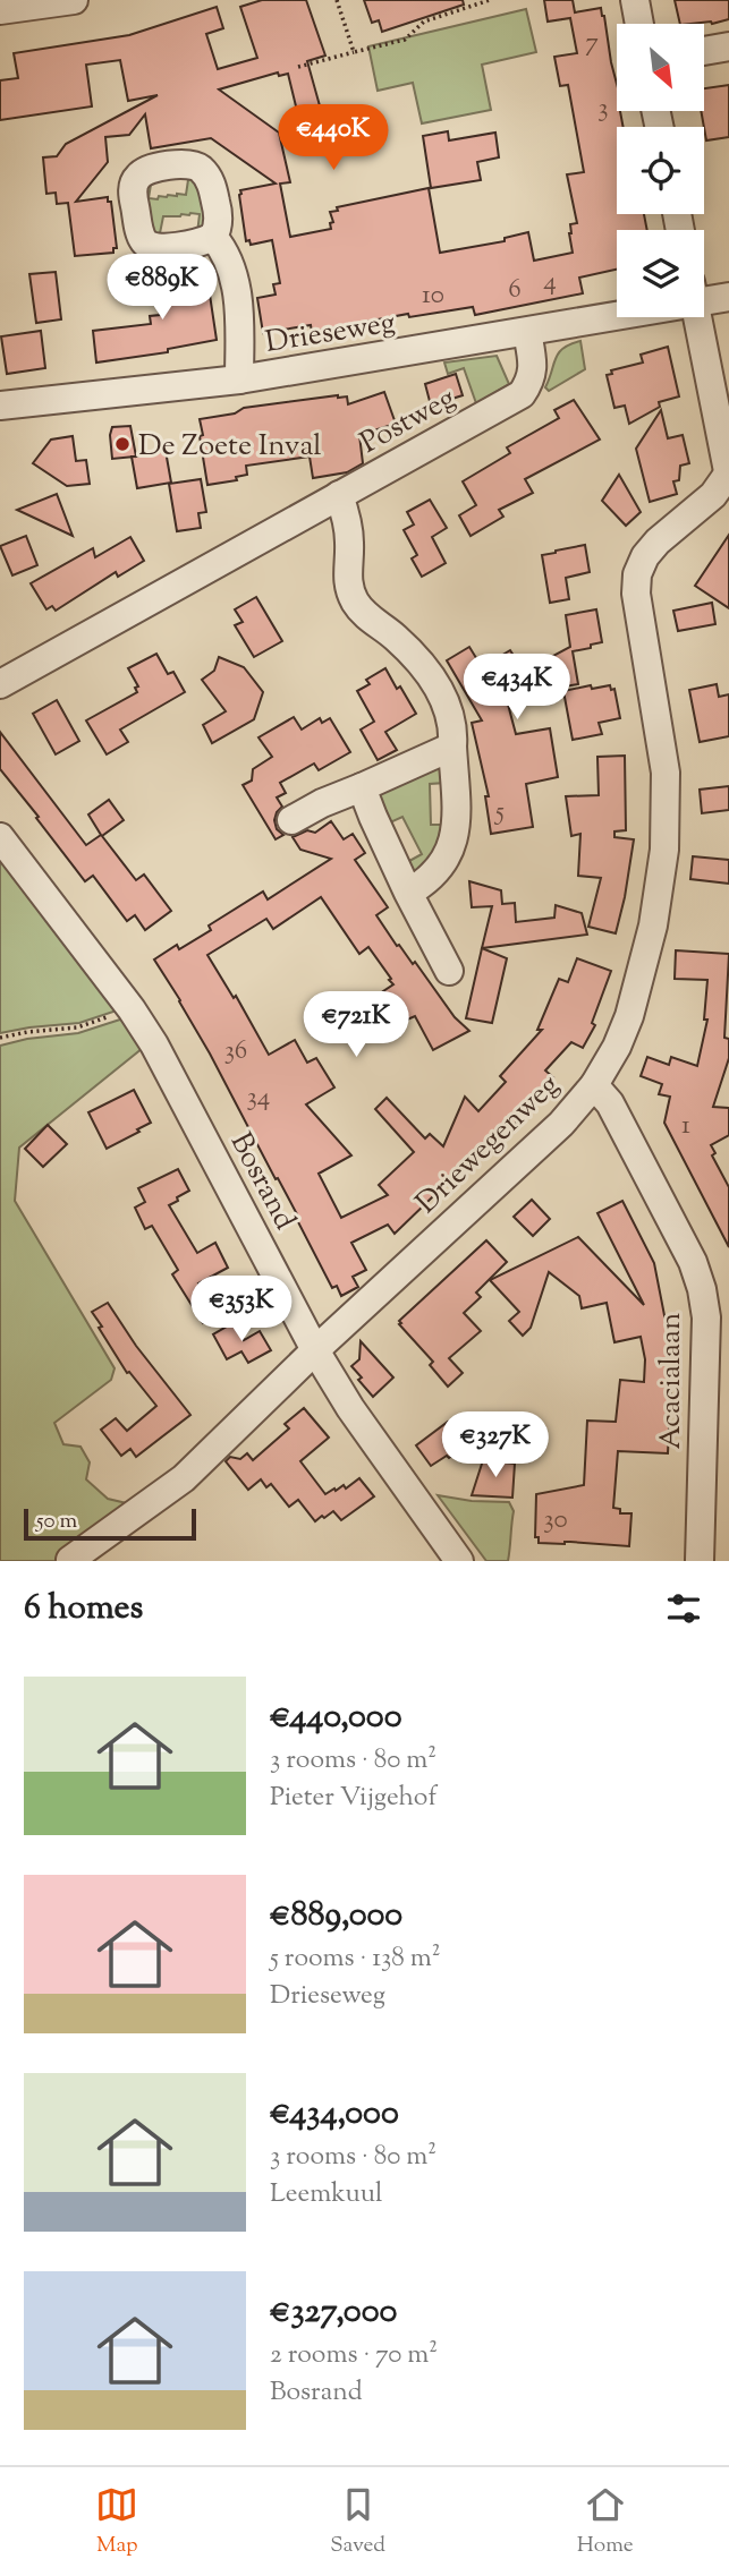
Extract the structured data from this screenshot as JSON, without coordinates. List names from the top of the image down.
{
  "streets": {
    "street": [
      "Drieseweg",
      "Postweg",
      "Driewegenweg",
      "Bosrand",
      "Acacialaan"
    ]
  },
  "crossings": [
    ["Drieseweg", "Postweg"],
    ["Driewegenweg", "Bosrand"],
    ["Driewegenweg", "Acacialaan"]
  ],
  "places": ["De Zoete Inval"],
  "house_numbers": [
    "7",
    "3",
    "4",
    "6",
    "10",
    "5",
    "36",
    "34",
    "1",
    "30"
  ],
  "scale_bar": "50 m",
  "north": "bottom right",
  "page": {
    "price": [
      "€440K",
      "€889K",
      "€434K",
      "€721K",
      "€353K",
      "€327K"
    ],
    "scale": "50 m",
    "heading": "6 homes",
    "list": [
      {
        "name": "€440,000",
        "note": "3 rooms · 80 m² · Pieter Vijgehof"
      },
      {
        "name": "€889,000",
        "note": "5 rooms · 138 m² · Drieseweg"
      },
      {
        "name": "€434,000",
        "note": "3 rooms · 80 m² · Leemkuul"
      },
      {
        "name": "€327,000",
        "note": "2 rooms · 70 m² · Bosrand"
      }
    ],
    "tabs": ["Map", "Saved", "Home"]
  }
}
